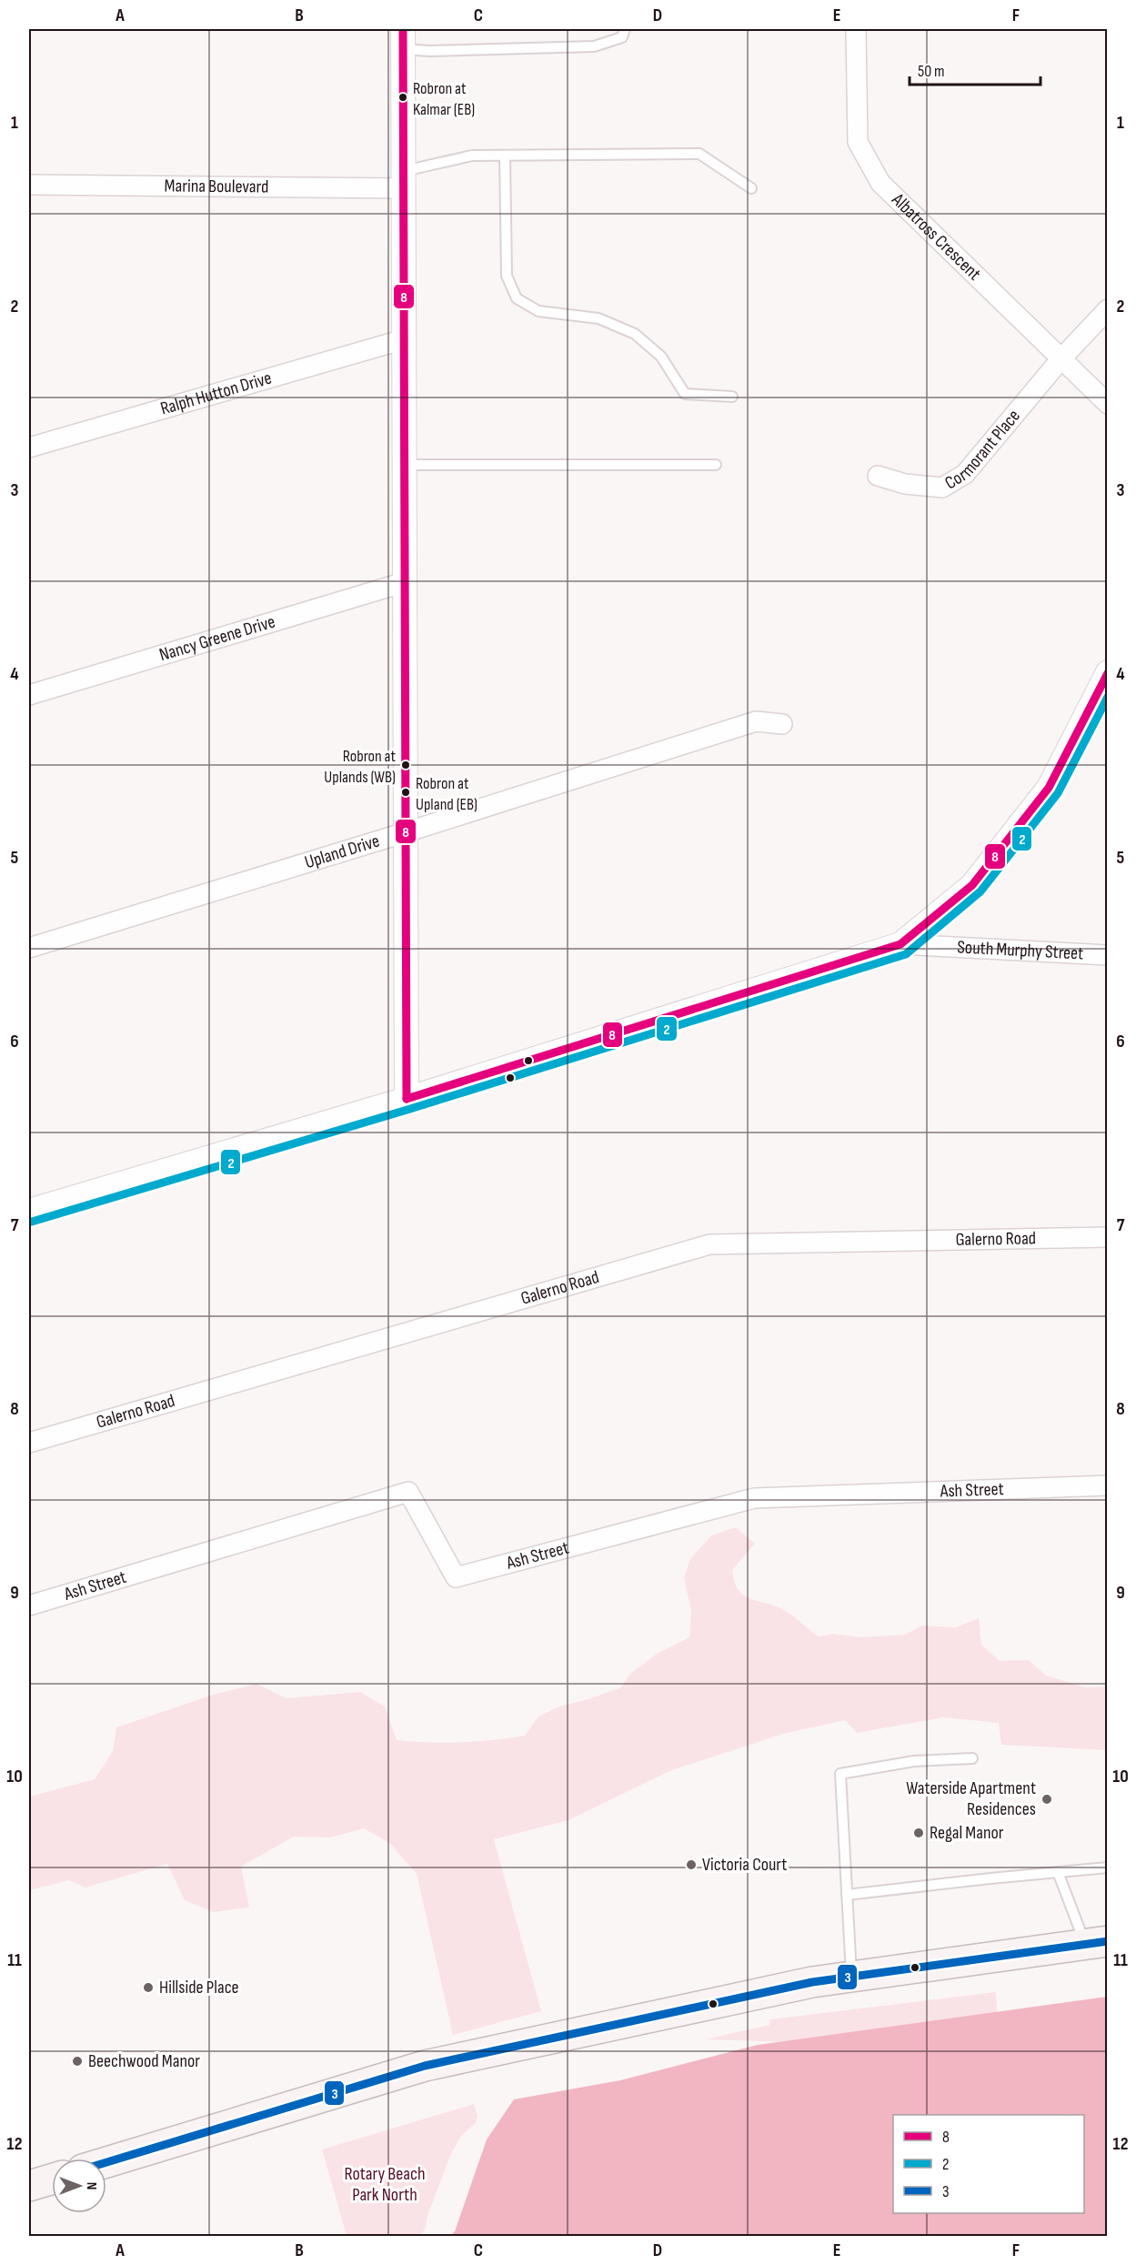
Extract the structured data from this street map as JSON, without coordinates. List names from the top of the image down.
{
  "streets": {
    "street": [
      "Marina Boulevard",
      "Albatross Crescent",
      "Ralph Hutton Drive",
      "Cormorant Place",
      "Nancy Greene Drive",
      "Upland Drive",
      "South Murphy Street",
      "Galerno Road",
      "Ash Street"
    ]
  },
  "crossings": [
    ["Albatross Crescent", "Cormorant Place"]
  ],
  "parks": ["Rotary Beach Park North"],
  "places": [
    "Robron at Kalmar (EB)",
    "Robron at Uplands (WB)",
    "Robron at Upland (EB)",
    "Waterside Apartment Residences",
    "Regal Manor",
    "Victoria Court",
    "Hillside Place",
    "Beechwood Manor"
  ],
  "lines": ["transit line 8", "transit line 2", "transit line 3"],
  "legend": ["8", "2", "3"],
  "scale_bar": "50 m",
  "north": "right",
  "grid": {
    "columns": [
      "A",
      "B",
      "C",
      "D",
      "E",
      "F"
    ],
    "rows": [
      "1",
      "2",
      "3",
      "4",
      "5",
      "6",
      "7",
      "8",
      "9",
      "10",
      "11",
      "12"
    ]
  }
}
